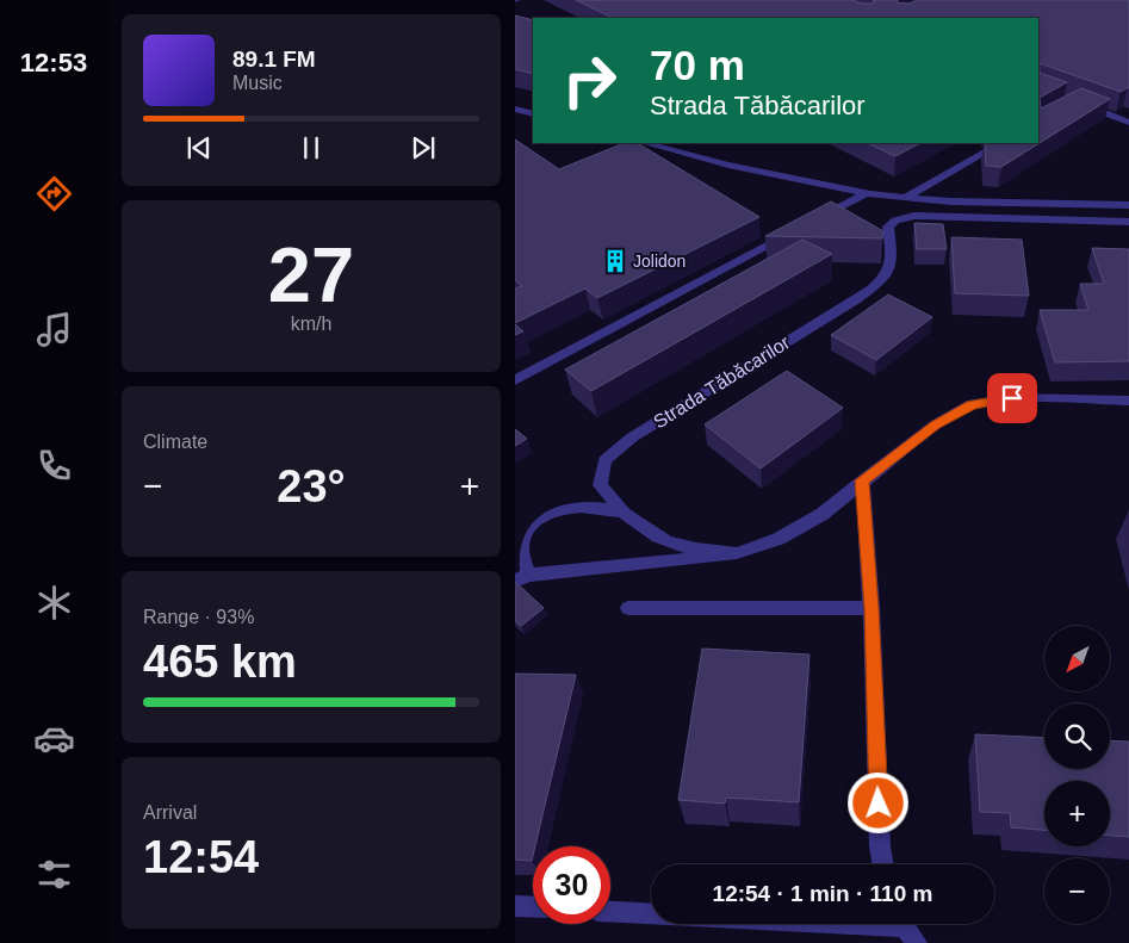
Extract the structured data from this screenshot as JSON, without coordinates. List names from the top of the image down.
{
  "streets": {
    "street": ["Strada Tăbăcarilor"]
  },
  "places": {
    "building": ["Jolidon"]
  },
  "north": "bottom left",
  "page": {
    "tabs": "12:53",
    "turn": ["70 m", "Strada Tăbăcarilor"],
    "song": ["89.1 FM", "Music"],
    "tile": [
      ["27", "km/h"],
      "Climate",
      ["Range · 93%", "465 km"],
      ["Arrival", "12:54"]
    ],
    "heat": ["−", "23°", "+"],
    "map_buttons": ["+", "−"],
    "limit": "30",
    "trip": "12:54 · 1 min · 110 m"
  }
}
